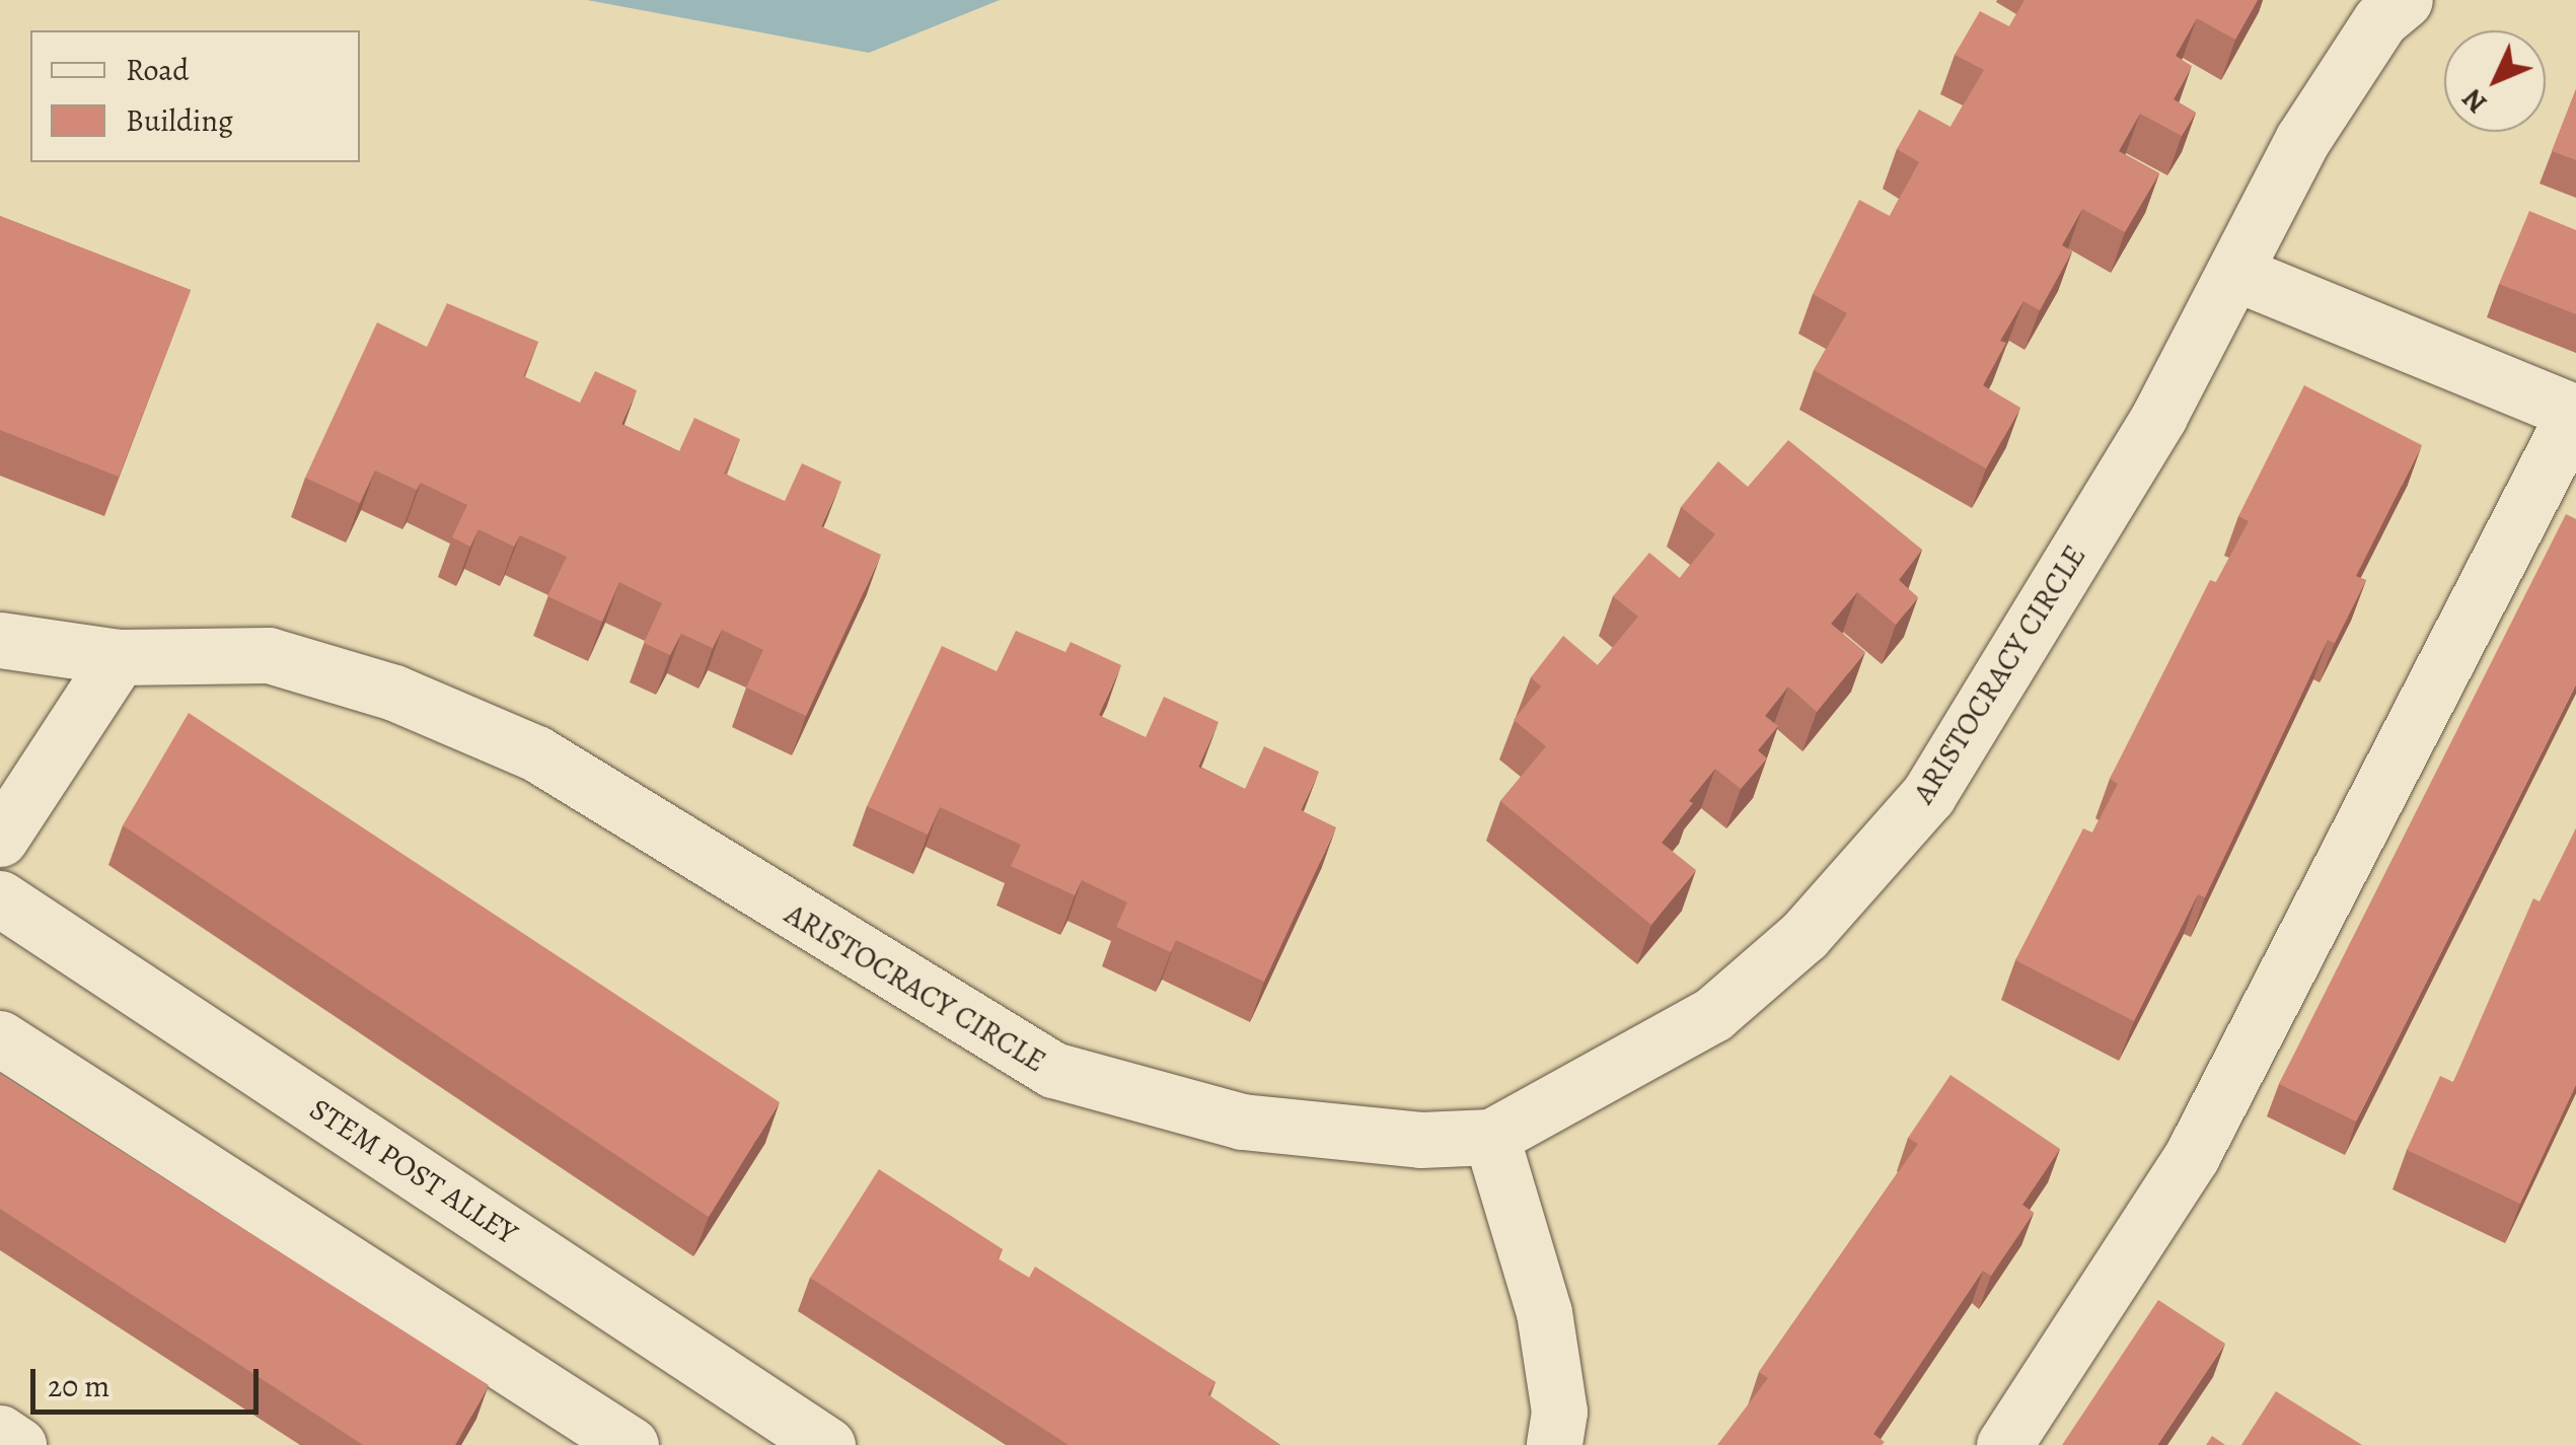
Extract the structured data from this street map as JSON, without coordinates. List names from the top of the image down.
{
  "streets": {
    "street": ["ARISTOCRACY CIRCLE", "STEM POST ALLEY"]
  },
  "legend": ["Road", "Building"],
  "scale_bar": "20 m",
  "north": "bottom left"
}
